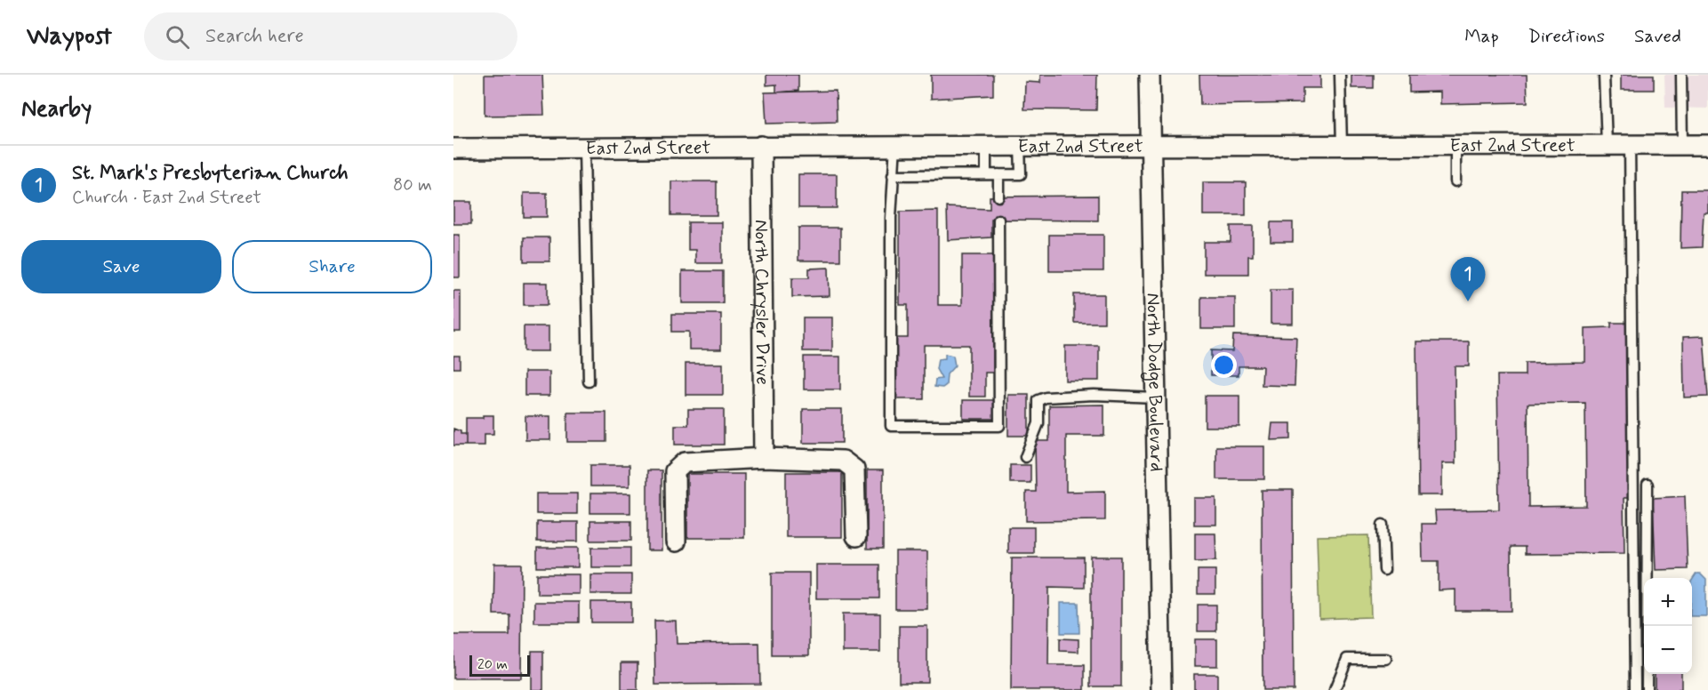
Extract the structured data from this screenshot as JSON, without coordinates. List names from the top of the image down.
{
  "streets": {
    "street": ["East 2nd Street", "North Chrysler Drive", "North Dodge Boulevard"]
  },
  "crossings": [
    ["East 2nd Street", "North Chrysler Drive"],
    ["East 2nd Street", "North Dodge Boulevard"]
  ],
  "scale_bar": "20 m",
  "page": {
    "header": "Waypost",
    "search": "Search here",
    "nav": ["Map", "Directions", "Saved"],
    "heading": "Nearby",
    "list": [
      {
        "mark": "1",
        "name": "St. Mark's Presbyterian Church",
        "note": "Church · East 2nd Street",
        "value": "80 m"
      }
    ],
    "buttons": ["Save", "Share"],
    "pins": "1",
    "map_buttons": ["+", "−"],
    "scale": "20 m"
  }
}
